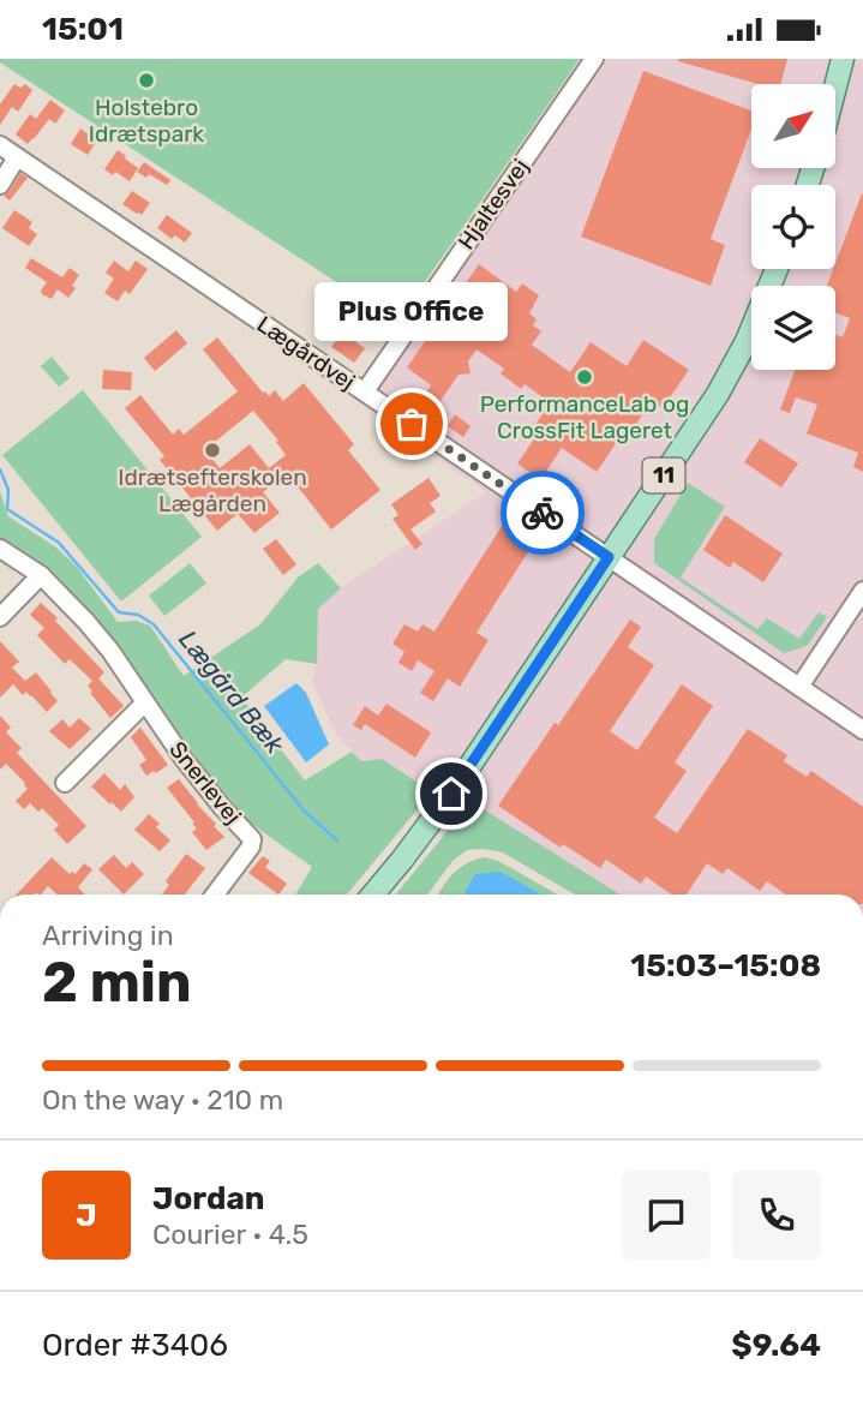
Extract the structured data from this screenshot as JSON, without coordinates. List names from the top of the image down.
{
  "streets": {
    "main road": ["11"],
    "street": ["Hjaltesvej", "Lægårdvej", "Snerlevej"]
  },
  "crossings": [
    ["Hjaltesvej", "Lægårdvej"],
    ["Lægårdvej", "11"]
  ],
  "water": ["Lægård Bæk"],
  "places": [
    "Holstebro Idrætspark",
    "PerformanceLab og CrossFit Lageret",
    "Plus Office",
    "Idrætsefterskolen Lægården"
  ],
  "north": "top right",
  "page": {
    "status": "15:01",
    "bubble": "Plus Office",
    "heading": ["2 min", "Arriving in", "15:03–15:08"],
    "panel": [
      "Jordan",
      "Courier · 4.5",
      "Order #3406",
      "$9.64"
    ],
    "bar": "On the way · 210 m",
    "round": "J"
  }
}
